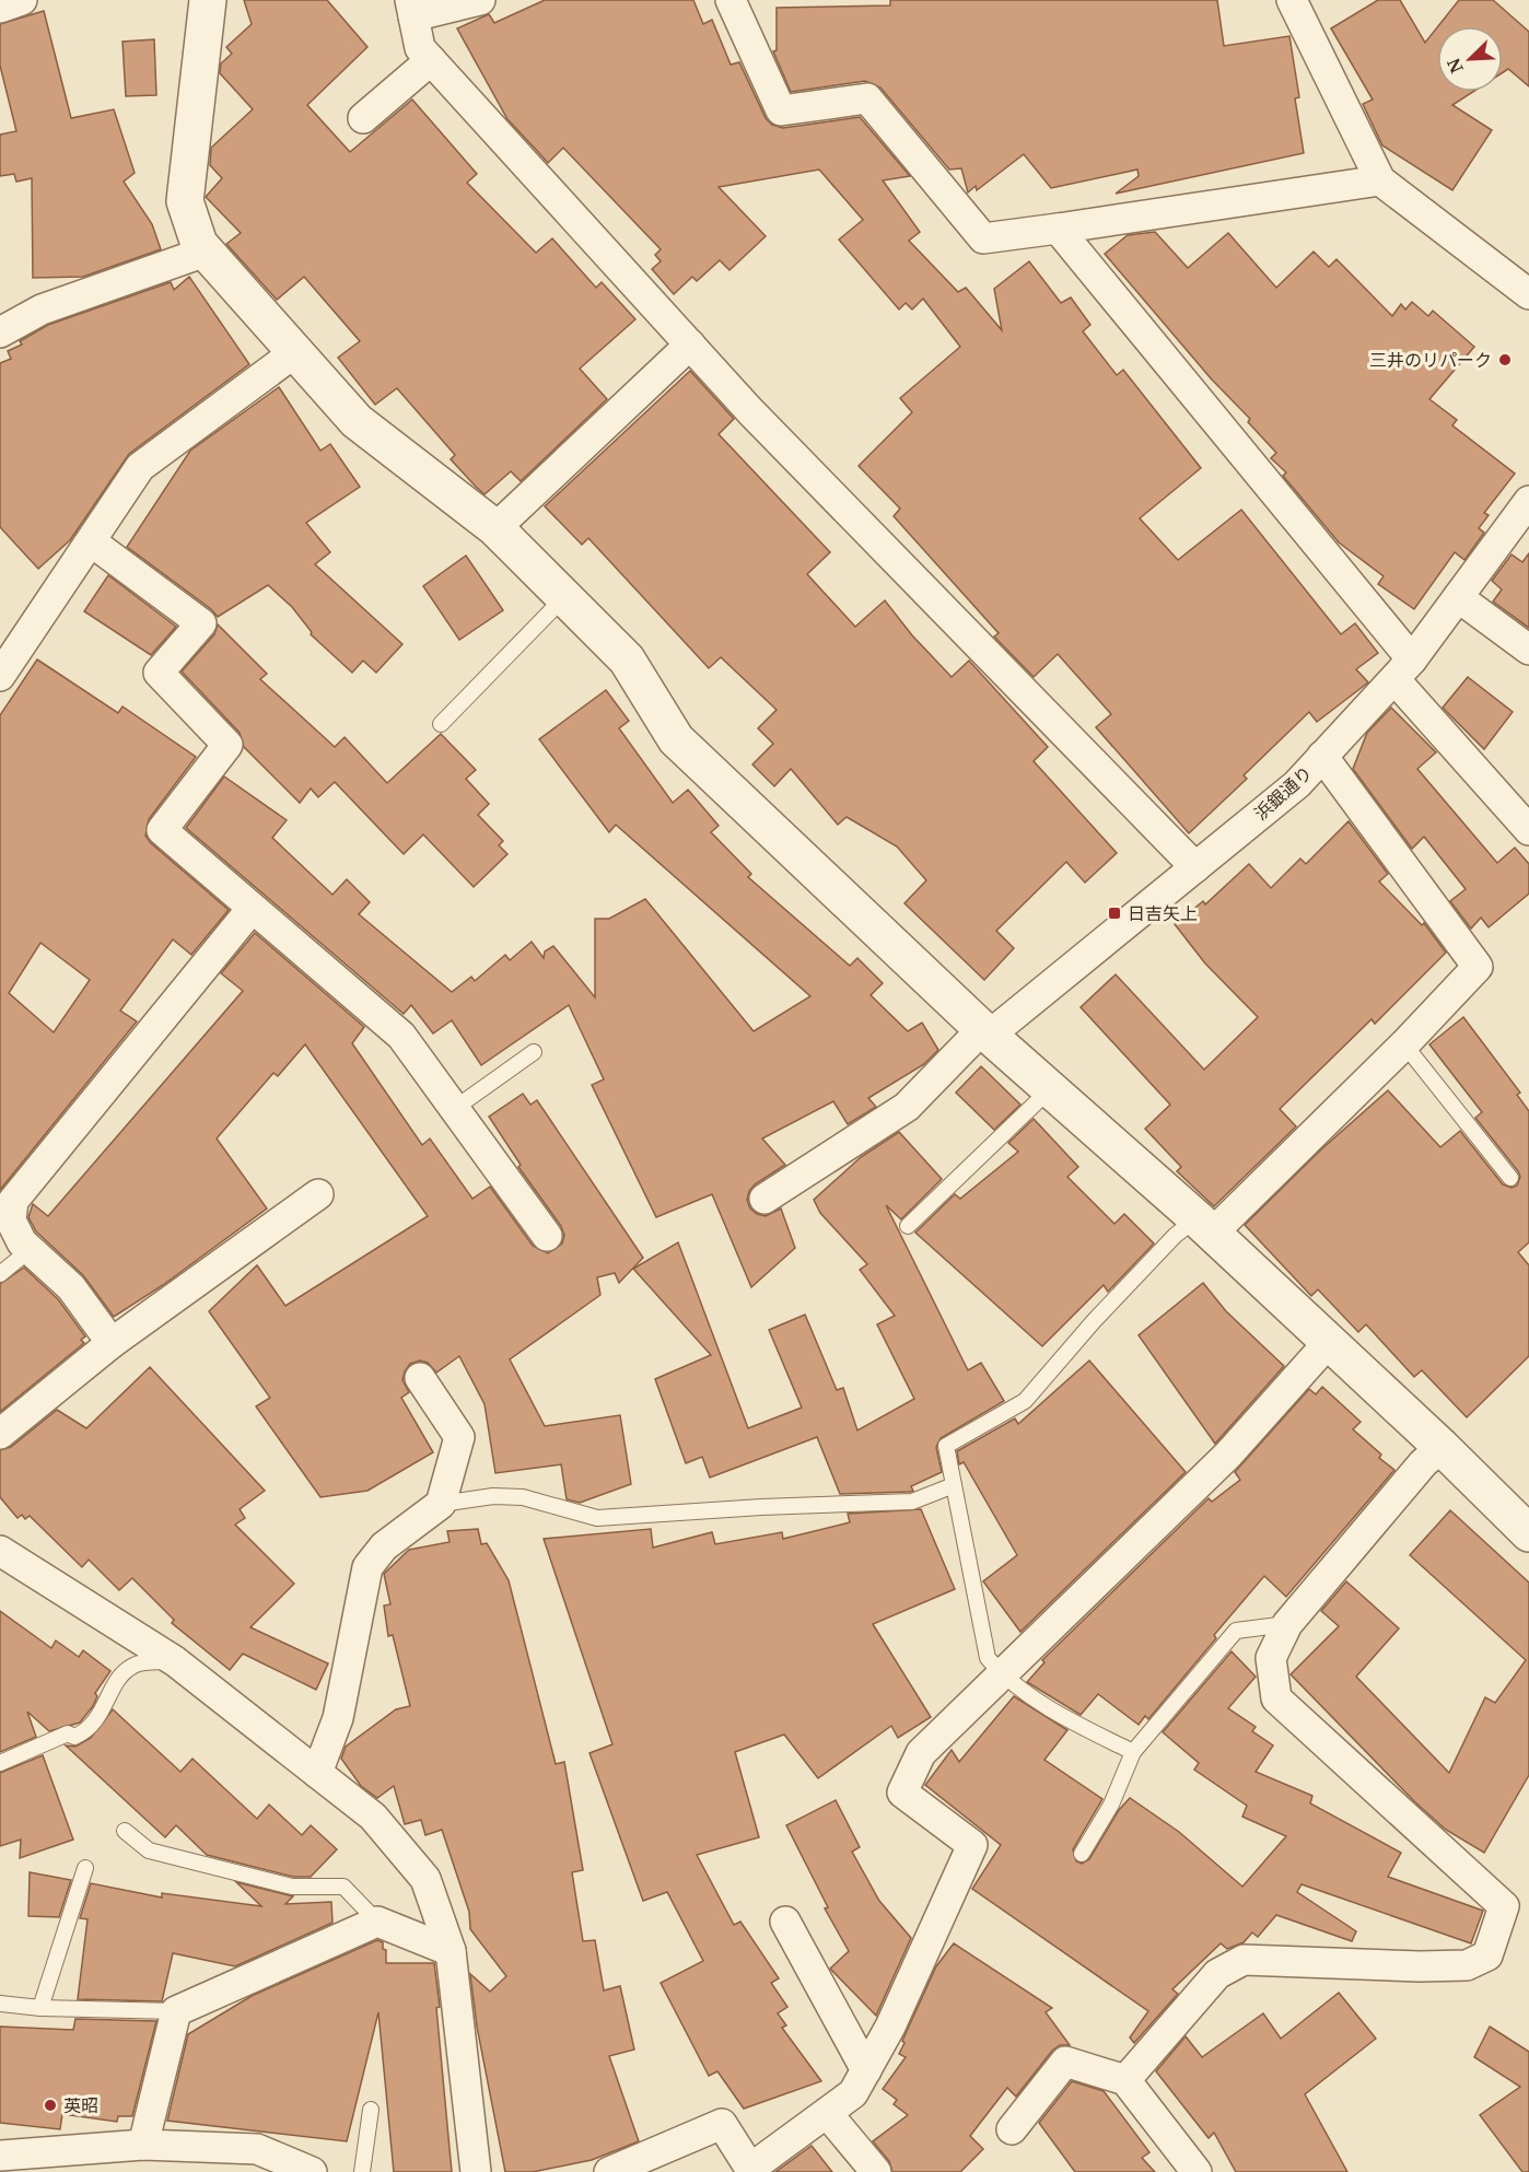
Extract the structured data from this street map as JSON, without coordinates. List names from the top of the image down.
{
  "streets": {
    "street": ["浜銀通り"]
  },
  "places": {
    "other": ["三井のリパーク", "英昭"],
    "transit": ["日吉矢上"]
  },
  "north": "bottom left"
}
